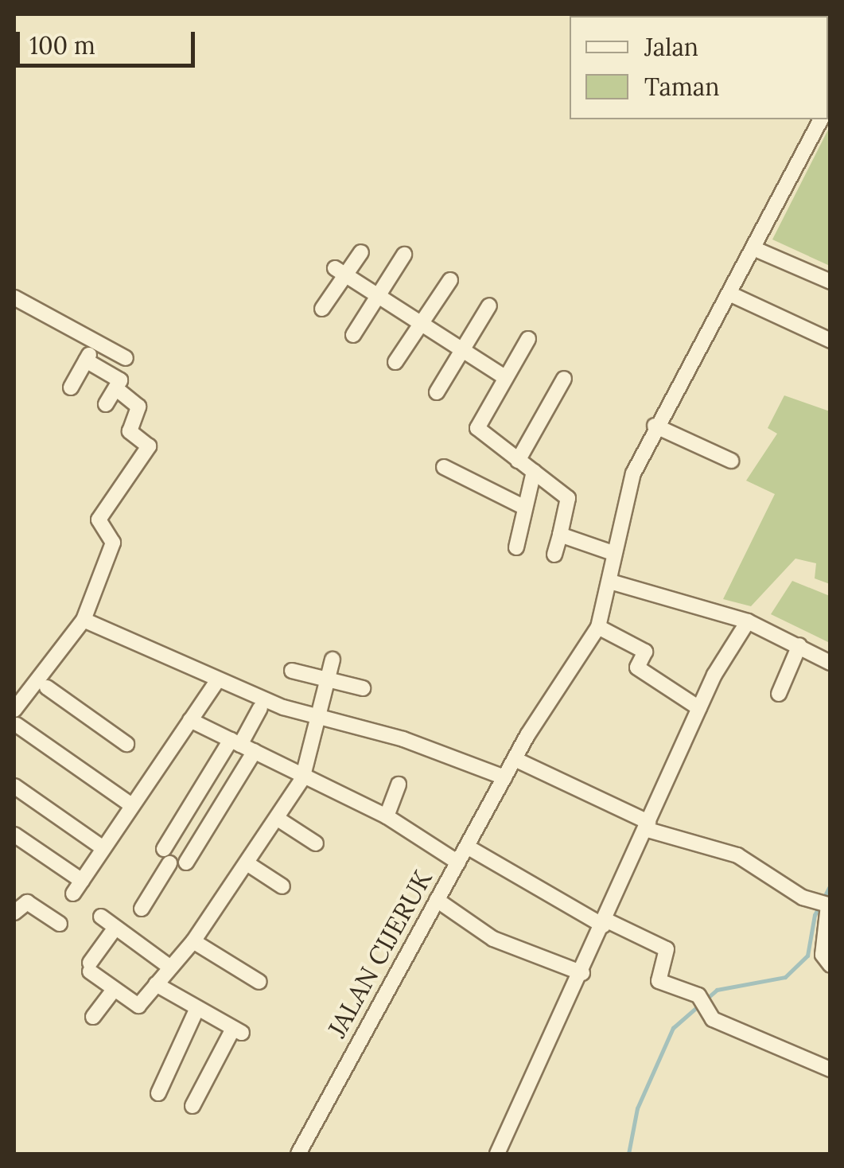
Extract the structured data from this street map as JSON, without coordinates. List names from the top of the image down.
{
  "streets": {
    "street": ["JALAN CIJERUK"]
  },
  "legend": ["Jalan", "Taman"],
  "scale_bar": "100 m"
}
